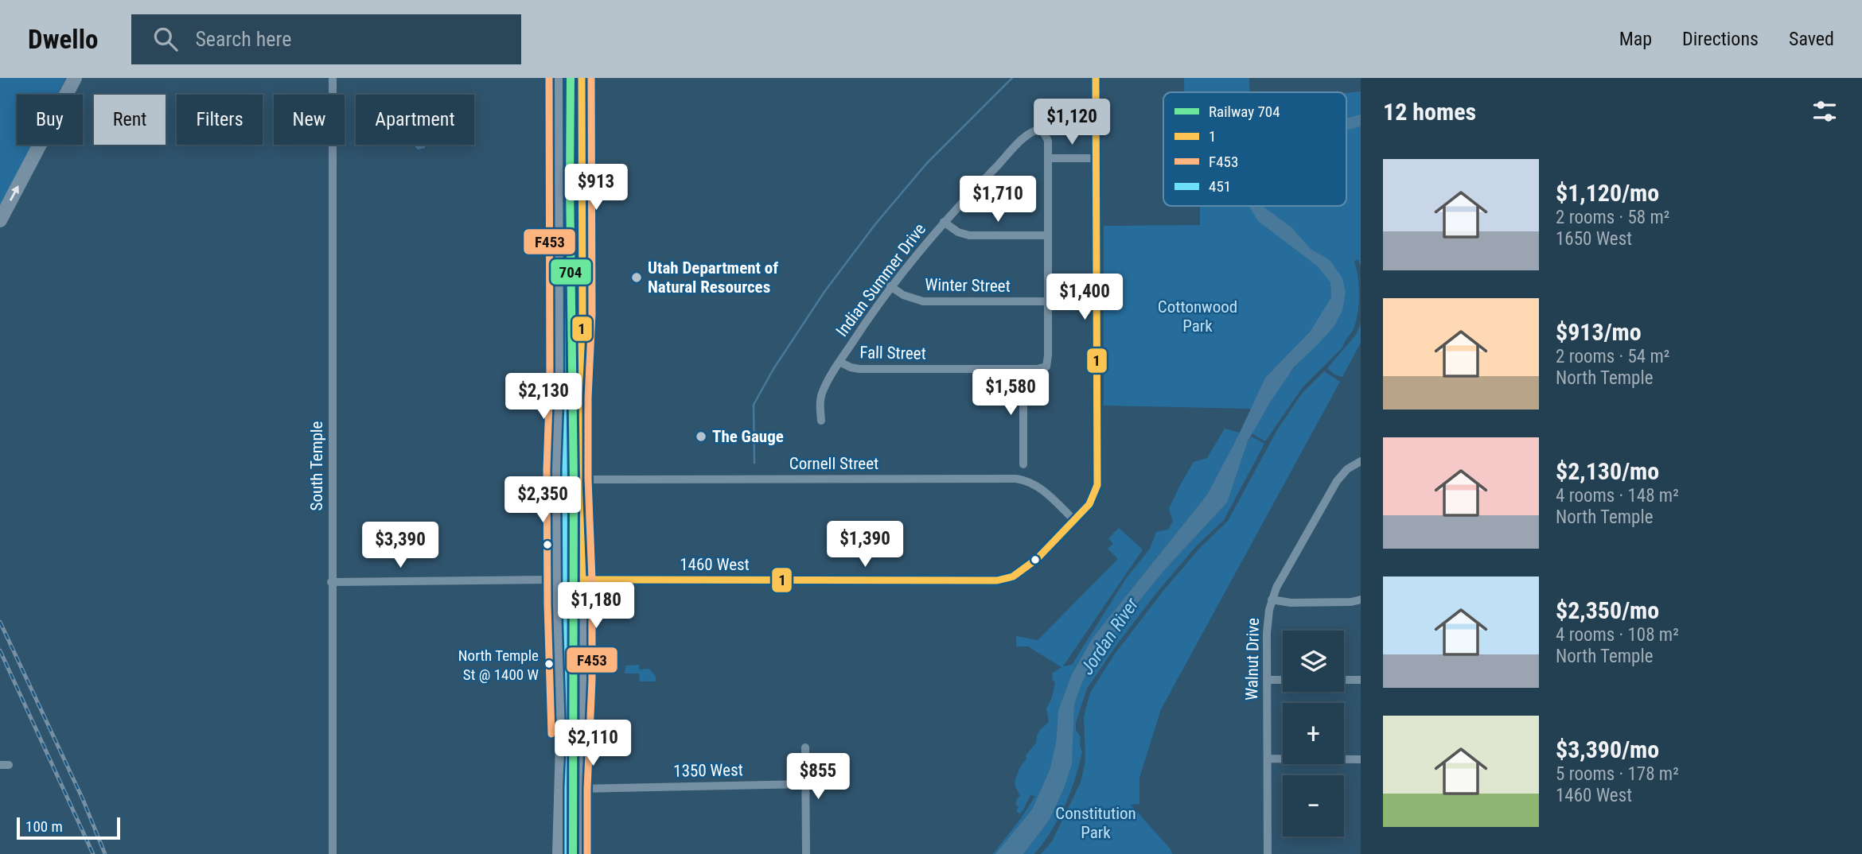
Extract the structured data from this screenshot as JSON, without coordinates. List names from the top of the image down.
{
  "streets": {
    "street": [
      "Indian Summer Drive",
      "Winter Street",
      "Fall Street",
      "Cornell Street",
      "South Temple",
      "1460 West",
      "Walnut Drive",
      "1350 West"
    ]
  },
  "crossings": [
    ["Indian Summer Drive", "Winter Street"],
    ["Indian Summer Drive", "Fall Street"],
    ["Winter Street", "Fall Street"],
    ["Cornell Street", "1460 West"],
    ["South Temple", "1460 West"]
  ],
  "water": ["Jordan River"],
  "parks": ["Cottonwood Park", "Constitution Park"],
  "places": ["Utah Department of Natural Resources", "The Gauge", "North Temple St @ 1400 W"],
  "lines": [
    "rail line 704",
    "transit line 1",
    "transit line F453",
    "transit line 451"
  ],
  "legend": [
    "Railway 704",
    "1",
    "F453",
    "451"
  ],
  "scale_bar": "100 m",
  "page": {
    "header": "Dwello",
    "search": "Search here",
    "nav": ["Map", "Directions", "Saved"],
    "heading": "12 homes",
    "chip": [
      "Buy",
      "Rent",
      "Filters",
      "New",
      "Apartment"
    ],
    "price": [
      "$1,120",
      "$913",
      "$1,710",
      "$1,400",
      "$1,580",
      "$2,130",
      "$2,350",
      "$1,390",
      "$3,390",
      "$1,180",
      "$2,110",
      "$855"
    ],
    "list": [
      {
        "name": "$1,120/mo",
        "note": "2 rooms · 58 m² · 1650 West"
      },
      {
        "name": "$913/mo",
        "note": "2 rooms · 54 m² · North Temple"
      },
      {
        "name": "$2,130/mo",
        "note": "4 rooms · 148 m² · North Temple"
      },
      {
        "name": "$2,350/mo",
        "note": "4 rooms · 108 m² · North Temple"
      },
      {
        "name": "$3,390/mo",
        "note": "5 rooms · 178 m² · 1460 West"
      }
    ],
    "map_buttons": ["+", "−"],
    "scale": "100 m"
  }
}
